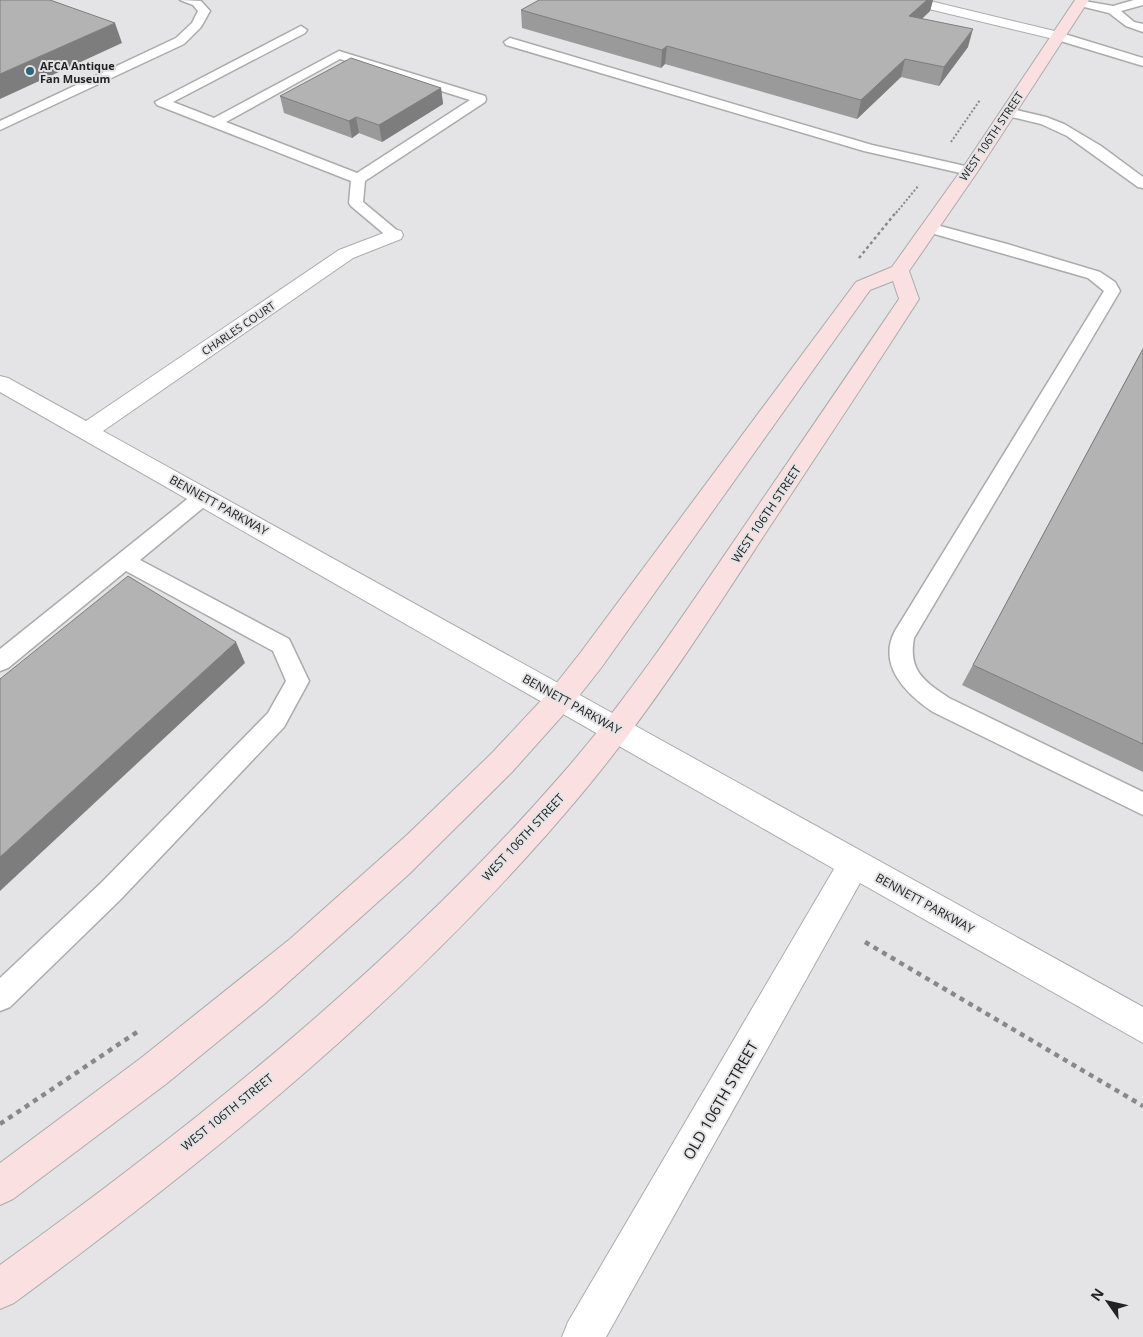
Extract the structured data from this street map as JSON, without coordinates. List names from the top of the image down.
{
  "streets": {
    "street": [
      "WEST 106TH STREET",
      "CHARLES COURT",
      "BENNETT PARKWAY",
      "OLD 106TH STREET"
    ]
  },
  "crossings": [
    ["WEST 106TH STREET", "BENNETT PARKWAY"],
    ["CHARLES COURT", "BENNETT PARKWAY"],
    ["BENNETT PARKWAY", "OLD 106TH STREET"]
  ],
  "places": ["AFCA Antique Fan Museum"],
  "north": "top left"
}
